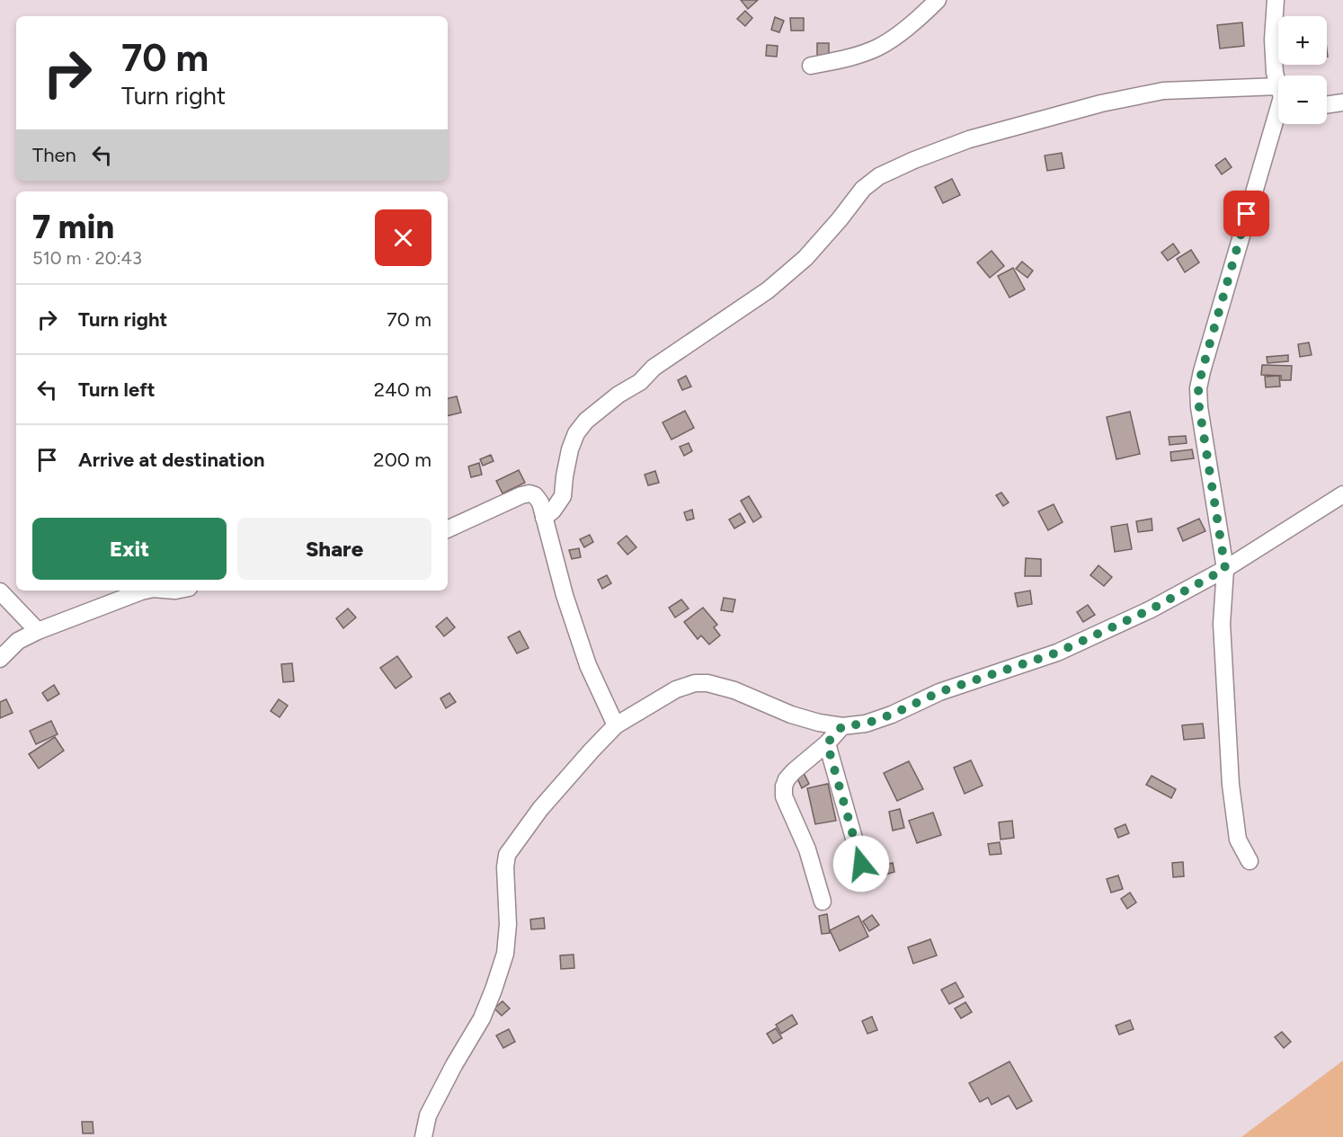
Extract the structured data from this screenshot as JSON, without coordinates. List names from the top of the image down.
{
  "page": {
    "map_buttons": ["+", "−"],
    "turn": ["70 m", "Turn right"],
    "then": "Then",
    "heading": ["7 min", "510 m · 20:43"],
    "list": [
      {
        "name": "Turn right",
        "value": "70 m"
      },
      {
        "name": "Turn left",
        "value": "240 m"
      },
      {
        "name": "Arrive at destination",
        "value": "200 m"
      }
    ],
    "buttons": ["Exit", "Share"]
  }
}
